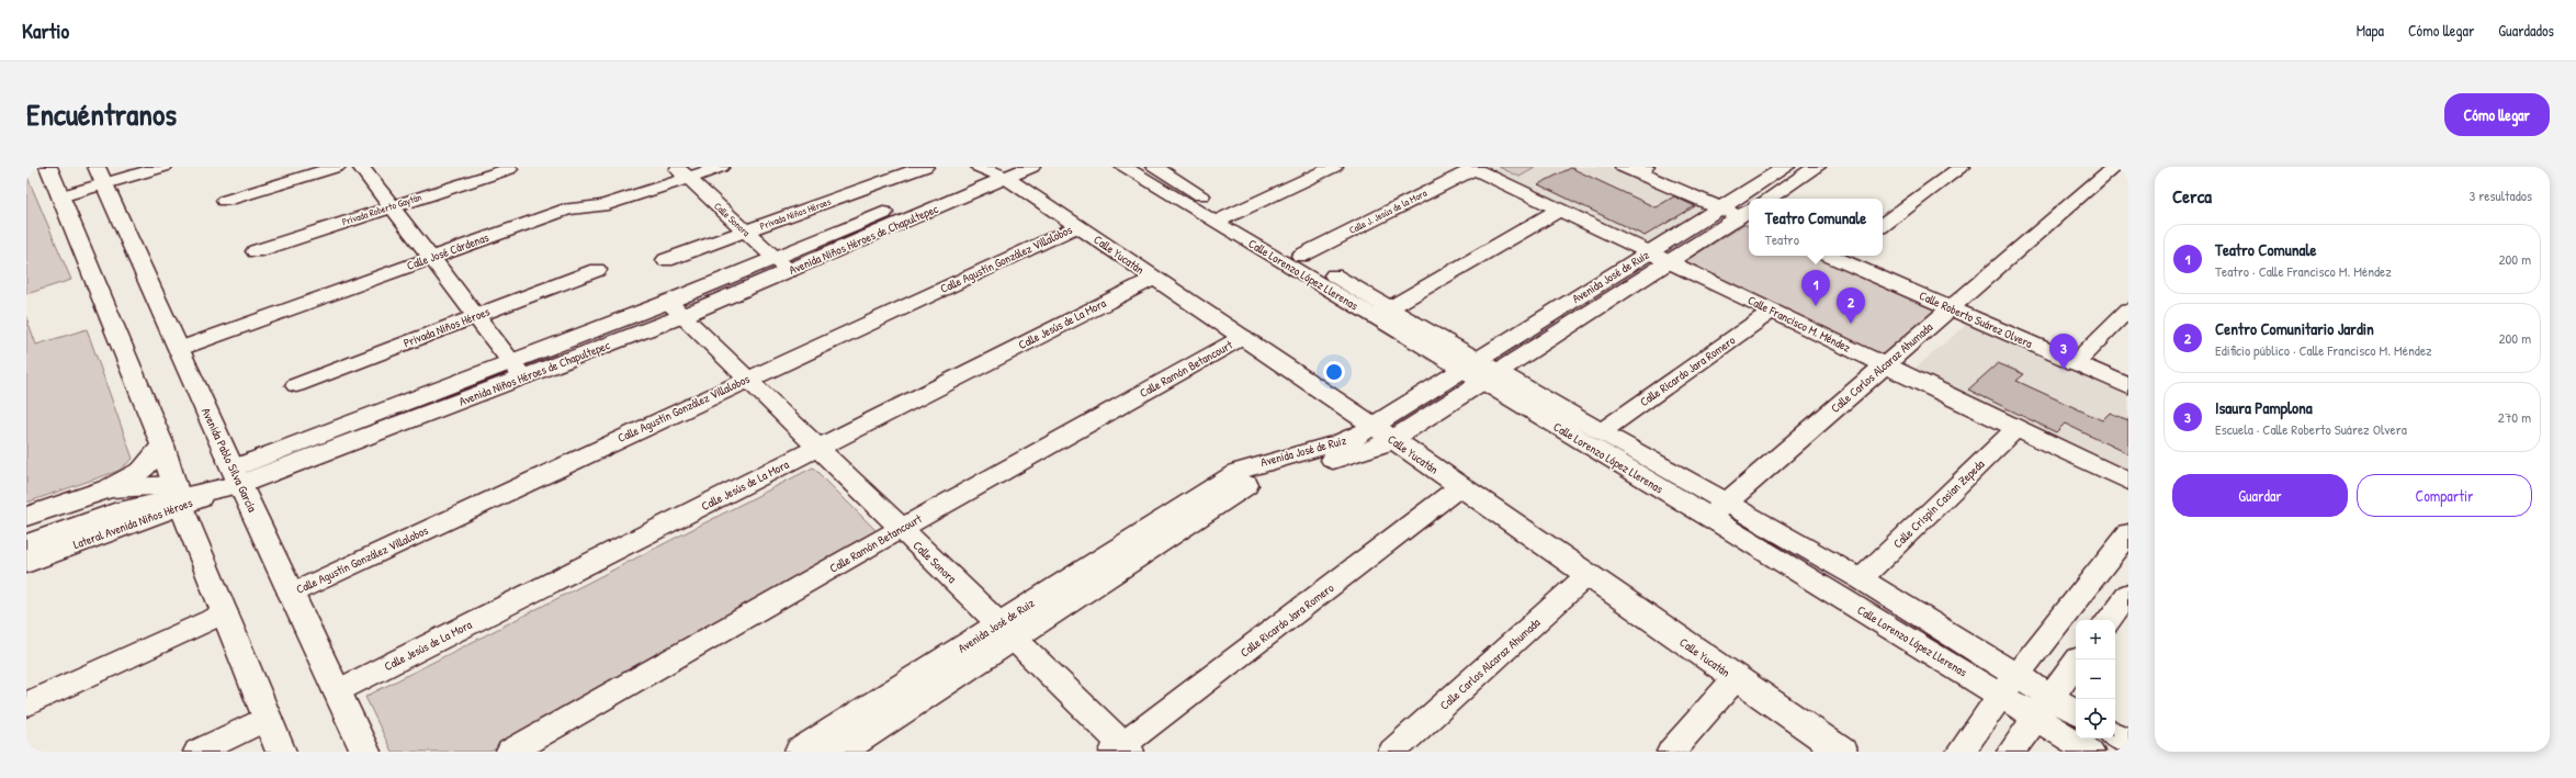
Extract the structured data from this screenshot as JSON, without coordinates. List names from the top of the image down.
{
  "streets": {
    "street": [
      "Privada Roberto Gaytán",
      "Calle J. Jesús de la Mora",
      "Privada Niños Héroes",
      "Calle Sonora",
      "Avenida Niños Héroes de Chapultepec",
      "Calle José Cárdenas",
      "Calle Yucatán",
      "Calle Agustín González Villalobos",
      "Calle Lorenzo López Llerenas",
      "Avenida José de Ruiz",
      "Calle Roberto Suárez Olvera",
      "Calle Jesús de La Mora",
      "Calle Francisco M. Méndez",
      "Calle Carlos Alcaraz Ahumada",
      "Calle Ramón Betancourt",
      "Calle Ricardo Jara Romero",
      "Avenida Pablo Silva García",
      "Calle Crispín Casian Zepeda",
      "Lateral Avenida Niños Héroes"
    ]
  },
  "crossings": [
    ["Calle J. Jesús de la Mora", "Calle Lorenzo López Llerenas"],
    ["Calle J. Jesús de la Mora", "Calle Francisco M. Méndez"],
    ["Privada Niños Héroes", "Calle Sonora"],
    ["Calle Sonora", "Avenida Niños Héroes de Chapultepec"],
    ["Calle Sonora", "Calle José Cárdenas"],
    ["Calle Sonora", "Calle Agustín González Villalobos"],
    ["Calle Sonora", "Avenida José de Ruiz"],
    ["Calle Sonora", "Calle Jesús de La Mora"],
    ["Calle Sonora", "Calle Ramón Betancourt"],
    ["Calle Sonora", "Calle Ricardo Jara Romero"],
    ["Avenida Niños Héroes de Chapultepec", "Calle Yucatán"],
    ["Avenida Niños Héroes de Chapultepec", "Avenida Pablo Silva García"],
    ["Avenida Niños Héroes de Chapultepec", "Lateral Avenida Niños Héroes"],
    ["Calle José Cárdenas", "Avenida Pablo Silva García"],
    ["Calle Yucatán", "Calle Agustín González Villalobos"],
    ["Calle Yucatán", "Avenida José de Ruiz"],
    ["Calle Yucatán", "Calle Jesús de La Mora"],
    ["Calle Yucatán", "Calle Carlos Alcaraz Ahumada"],
    ["Calle Yucatán", "Calle Ramón Betancourt"],
    ["Calle Yucatán", "Calle Ricardo Jara Romero"],
    ["Calle Agustín González Villalobos", "Avenida Pablo Silva García"],
    ["Calle Lorenzo López Llerenas", "Avenida José de Ruiz"],
    ["Calle Lorenzo López Llerenas", "Calle Carlos Alcaraz Ahumada"],
    ["Calle Lorenzo López Llerenas", "Calle Ricardo Jara Romero"],
    ["Calle Lorenzo López Llerenas", "Calle Crispín Casian Zepeda"],
    ["Avenida José de Ruiz", "Calle Francisco M. Méndez"],
    ["Calle Roberto Suárez Olvera", "Calle Carlos Alcaraz Ahumada"],
    ["Calle Jesús de La Mora", "Avenida Pablo Silva García"],
    ["Calle Francisco M. Méndez", "Calle Carlos Alcaraz Ahumada"],
    ["Calle Francisco M. Méndez", "Calle Ricardo Jara Romero"],
    ["Calle Francisco M. Méndez", "Calle Crispín Casian Zepeda"],
    ["Avenida Pablo Silva García", "Lateral Avenida Niños Héroes"]
  ],
  "page": {
    "header": "Kartio",
    "nav": ["Mapa", "Cómo llegar", "Guardados"],
    "title": "Encuéntranos",
    "buttons": [
      "Cómo llegar",
      ["Guardar", "Compartir"]
    ],
    "heading": ["Cerca", "3 resultados"],
    "popup": ["Teatro Comunale", "Teatro"],
    "list": [
      {
        "mark": "1",
        "name": "Teatro Comunale",
        "note": "Teatro · Calle Francisco M. Méndez",
        "value": "200 m"
      },
      {
        "mark": "2",
        "name": "Centro Comunitario Jardin",
        "note": "Edificio público · Calle Francisco M. Méndez",
        "value": "200 m"
      },
      {
        "mark": "3",
        "name": "Isaura Pamplona",
        "note": "Escuela · Calle Roberto Suárez Olvera",
        "value": "270 m"
      }
    ],
    "pins": ["1", "2", "3"],
    "map_buttons": ["+", "−"]
  }
}
